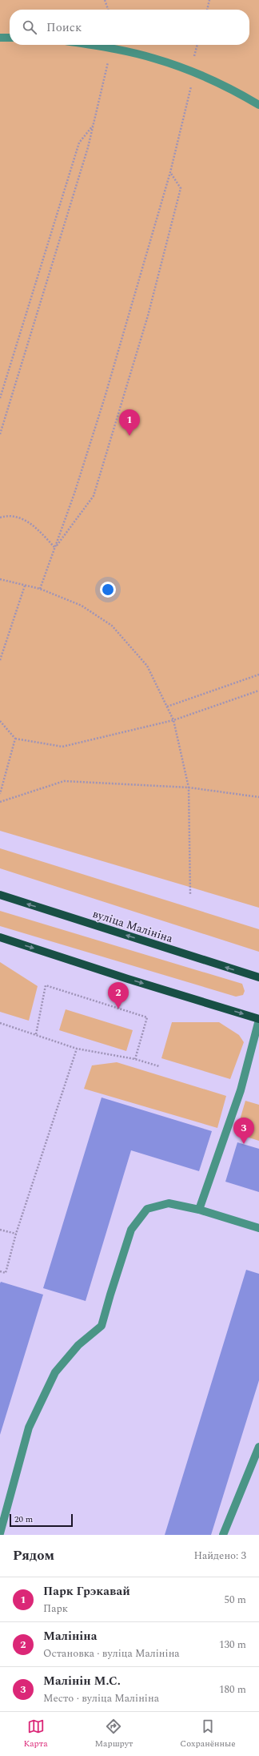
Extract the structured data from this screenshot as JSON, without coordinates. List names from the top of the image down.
{
  "streets": {
    "main road": ["вуліца Малініна"]
  },
  "scale_bar": "20 m",
  "page": {
    "search": "Поиск",
    "pins": ["1", "2", "3"],
    "scale": "20 m",
    "heading": ["Рядом", "Найдено: 3"],
    "list": [
      {
        "mark": "1",
        "name": "Парк Грэкавай",
        "note": "Парк",
        "value": "50 m"
      },
      {
        "mark": "2",
        "name": "Малініна",
        "note": "Остановка · вуліца Малініна",
        "value": "130 m"
      },
      {
        "mark": "3",
        "name": "Малінін М.С.",
        "note": "Место · вуліца Малініна",
        "value": "180 m"
      }
    ],
    "nav": ["Карта", "Маршрут", "Сохранённые"]
  }
}
